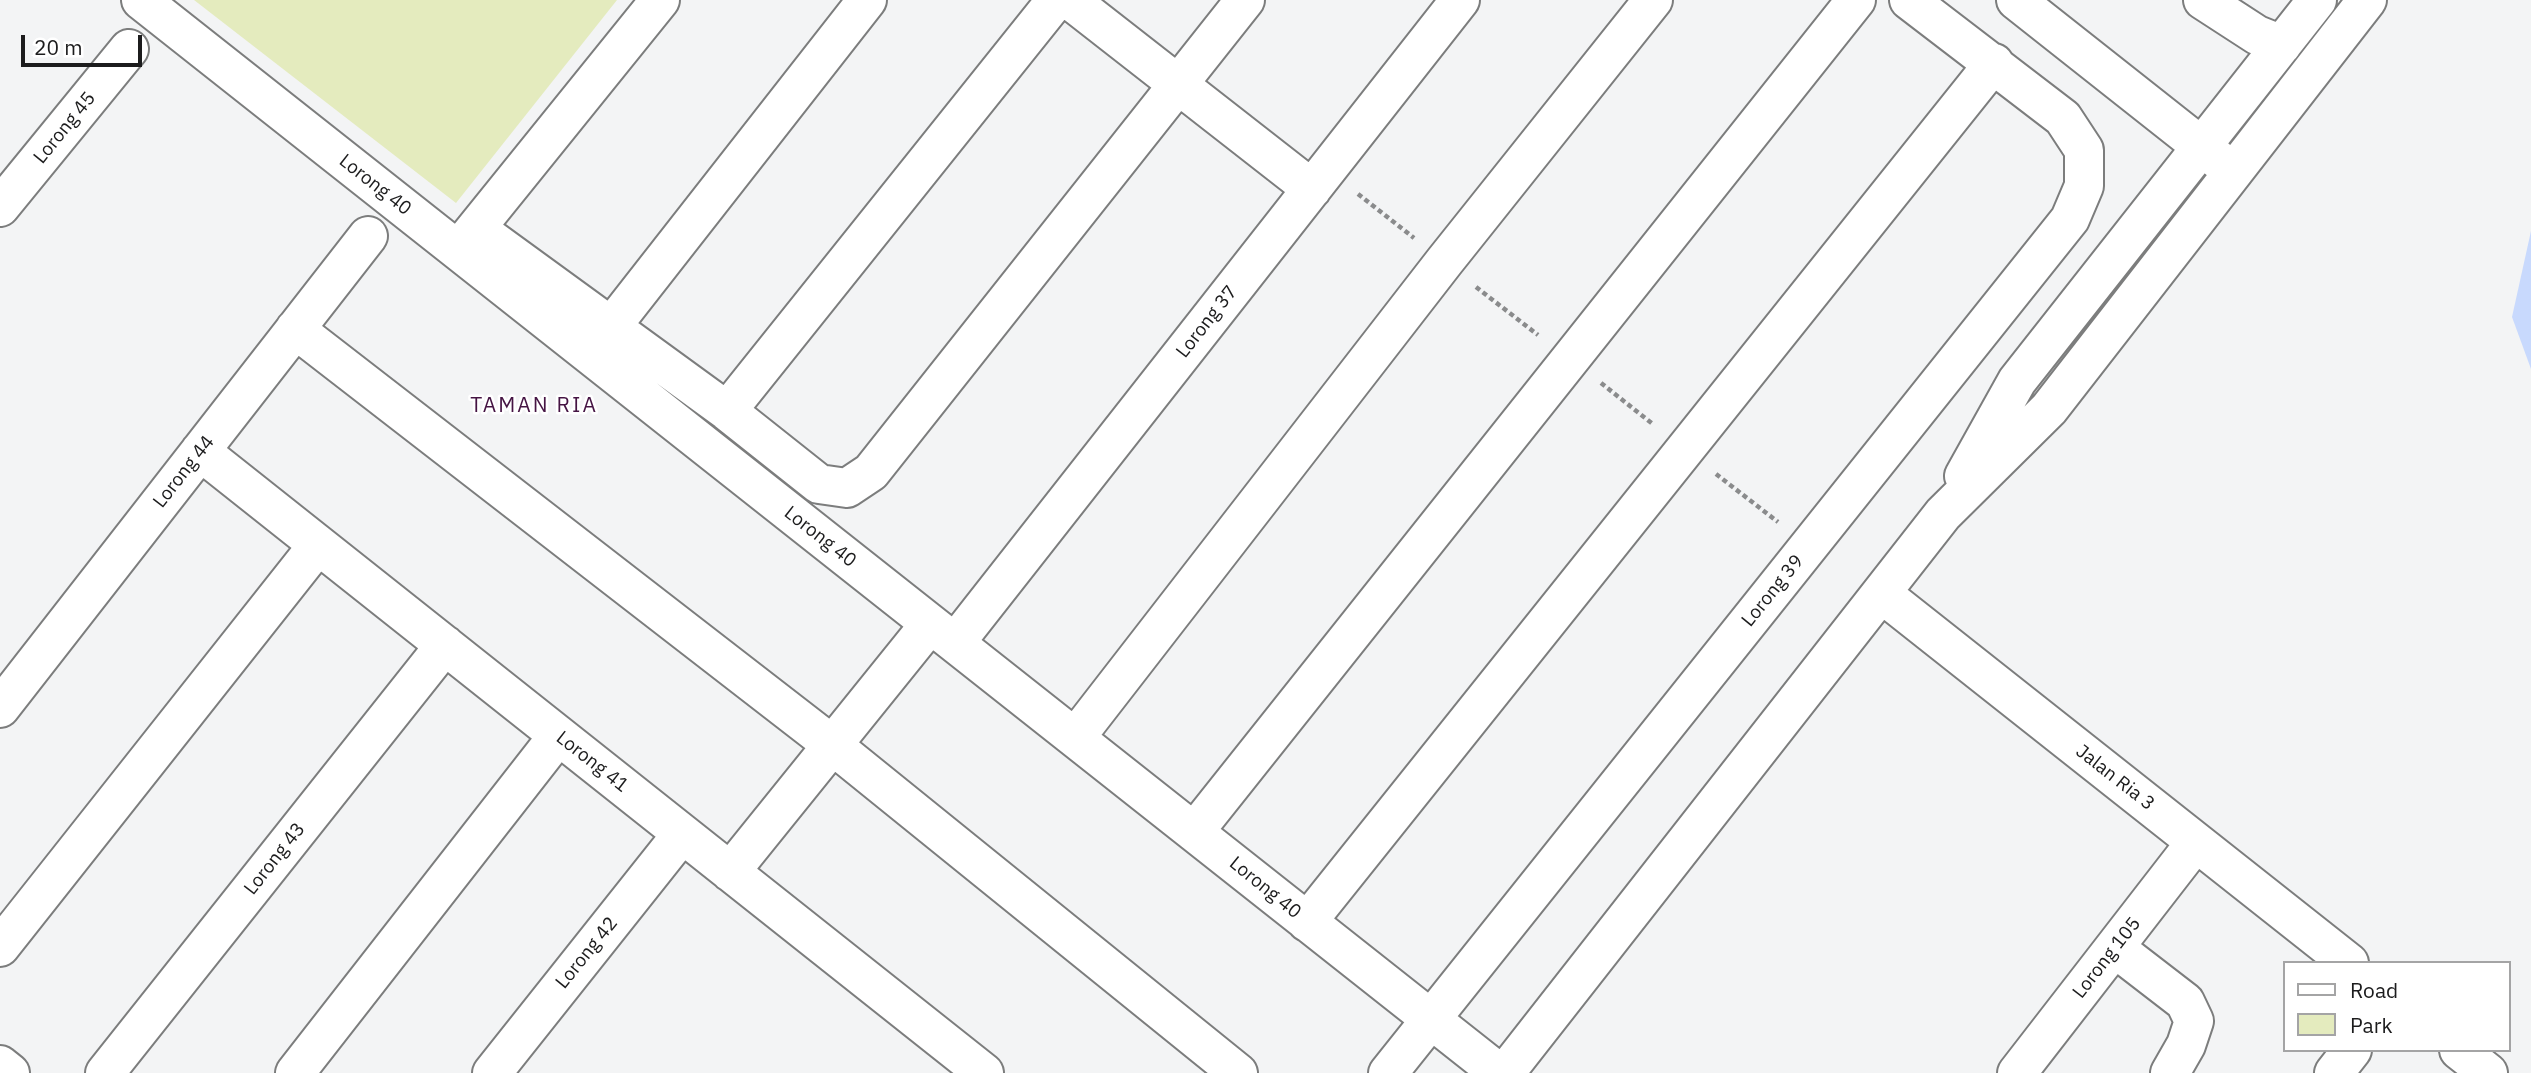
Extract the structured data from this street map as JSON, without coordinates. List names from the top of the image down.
{
  "streets": {
    "street": [
      "Lorong 45",
      "Lorong 40",
      "Lorong 37",
      "Lorong 44",
      "Lorong 39",
      "Lorong 41",
      "Jalan Ria 3",
      "Lorong 43",
      "Lorong 42",
      "Lorong 105"
    ]
  },
  "crossings": [
    ["Lorong 40", "Lorong 37"],
    ["Lorong 40", "Lorong 39"],
    ["Lorong 37", "Lorong 41"],
    ["Lorong 44", "Lorong 41"],
    ["Lorong 41", "Lorong 43"],
    ["Lorong 41", "Lorong 42"],
    ["Jalan Ria 3", "Lorong 105"]
  ],
  "districts": ["TAMAN RIA"],
  "legend": ["Road", "Park"],
  "scale_bar": "20 m"
}
